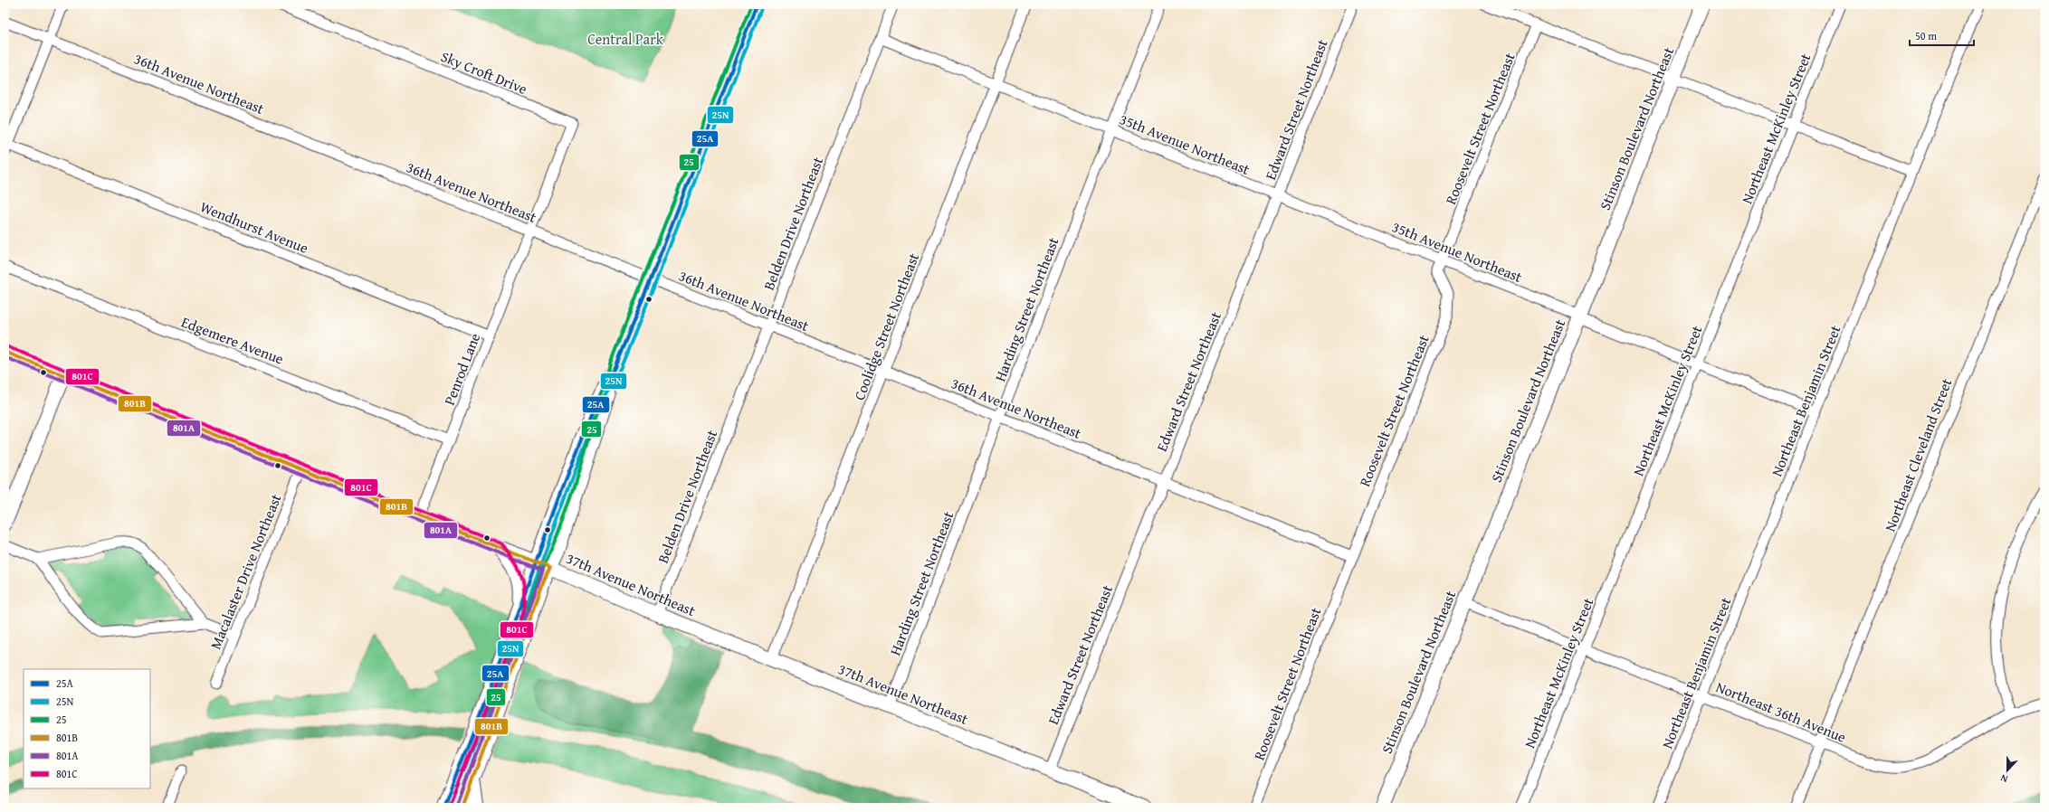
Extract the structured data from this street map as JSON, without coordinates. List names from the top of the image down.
{
  "streets": {
    "main road": ["Stinson Boulevard Northeast", "37th Avenue Northeast"],
    "street": [
      "Sky Croft Drive",
      "36th Avenue Northeast",
      "Edward Street Northeast",
      "Roosevelt Street Northeast",
      "Northeast McKinley Street",
      "35th Avenue Northeast",
      "Belden Drive Northeast",
      "Wendhurst Avenue",
      "Harding Street Northeast",
      "Coolidge Street Northeast",
      "Edgemere Avenue",
      "Penrod Lane",
      "Northeast Benjamin Street",
      "Northeast Cleveland Street",
      "Macalaster Drive Northeast",
      "Northeast 36th Avenue"
    ]
  },
  "crossings": [
    ["Sky Croft Drive", "36th Avenue Northeast"],
    ["Sky Croft Drive", "Penrod Lane"],
    ["36th Avenue Northeast", "Edward Street Northeast"],
    ["36th Avenue Northeast", "Roosevelt Street Northeast"],
    ["36th Avenue Northeast", "Belden Drive Northeast"],
    ["36th Avenue Northeast", "Harding Street Northeast"],
    ["36th Avenue Northeast", "Coolidge Street Northeast"],
    ["36th Avenue Northeast", "Penrod Lane"],
    ["Edward Street Northeast", "35th Avenue Northeast"],
    ["Edward Street Northeast", "37th Avenue Northeast"],
    ["Roosevelt Street Northeast", "35th Avenue Northeast"],
    ["Stinson Boulevard Northeast", "35th Avenue Northeast"],
    ["Stinson Boulevard Northeast", "Northeast 36th Avenue"],
    ["Northeast McKinley Street", "35th Avenue Northeast"],
    ["Northeast McKinley Street", "Northeast 36th Avenue"],
    ["35th Avenue Northeast", "Belden Drive Northeast"],
    ["35th Avenue Northeast", "Harding Street Northeast"],
    ["35th Avenue Northeast", "Coolidge Street Northeast"],
    ["35th Avenue Northeast", "Northeast Benjamin Street"],
    ["Belden Drive Northeast", "37th Avenue Northeast"],
    ["Wendhurst Avenue", "Penrod Lane"],
    ["Harding Street Northeast", "37th Avenue Northeast"],
    ["Coolidge Street Northeast", "37th Avenue Northeast"],
    ["Edgemere Avenue", "Penrod Lane"],
    ["Penrod Lane", "37th Avenue Northeast"],
    ["Northeast Benjamin Street", "Northeast 36th Avenue"],
    ["Northeast Cleveland Street", "Northeast 36th Avenue"],
    ["Macalaster Drive Northeast", "37th Avenue Northeast"]
  ],
  "parks": ["Central Park"],
  "lines": [
    "transit line 25A",
    "transit line 25",
    "transit line 25N",
    "transit line 801C",
    "transit line 801B",
    "transit line 801A"
  ],
  "legend": [
    "25A",
    "25N",
    "25",
    "801B",
    "801A",
    "801C"
  ],
  "scale_bar": "50 m",
  "north": "bottom"
}
